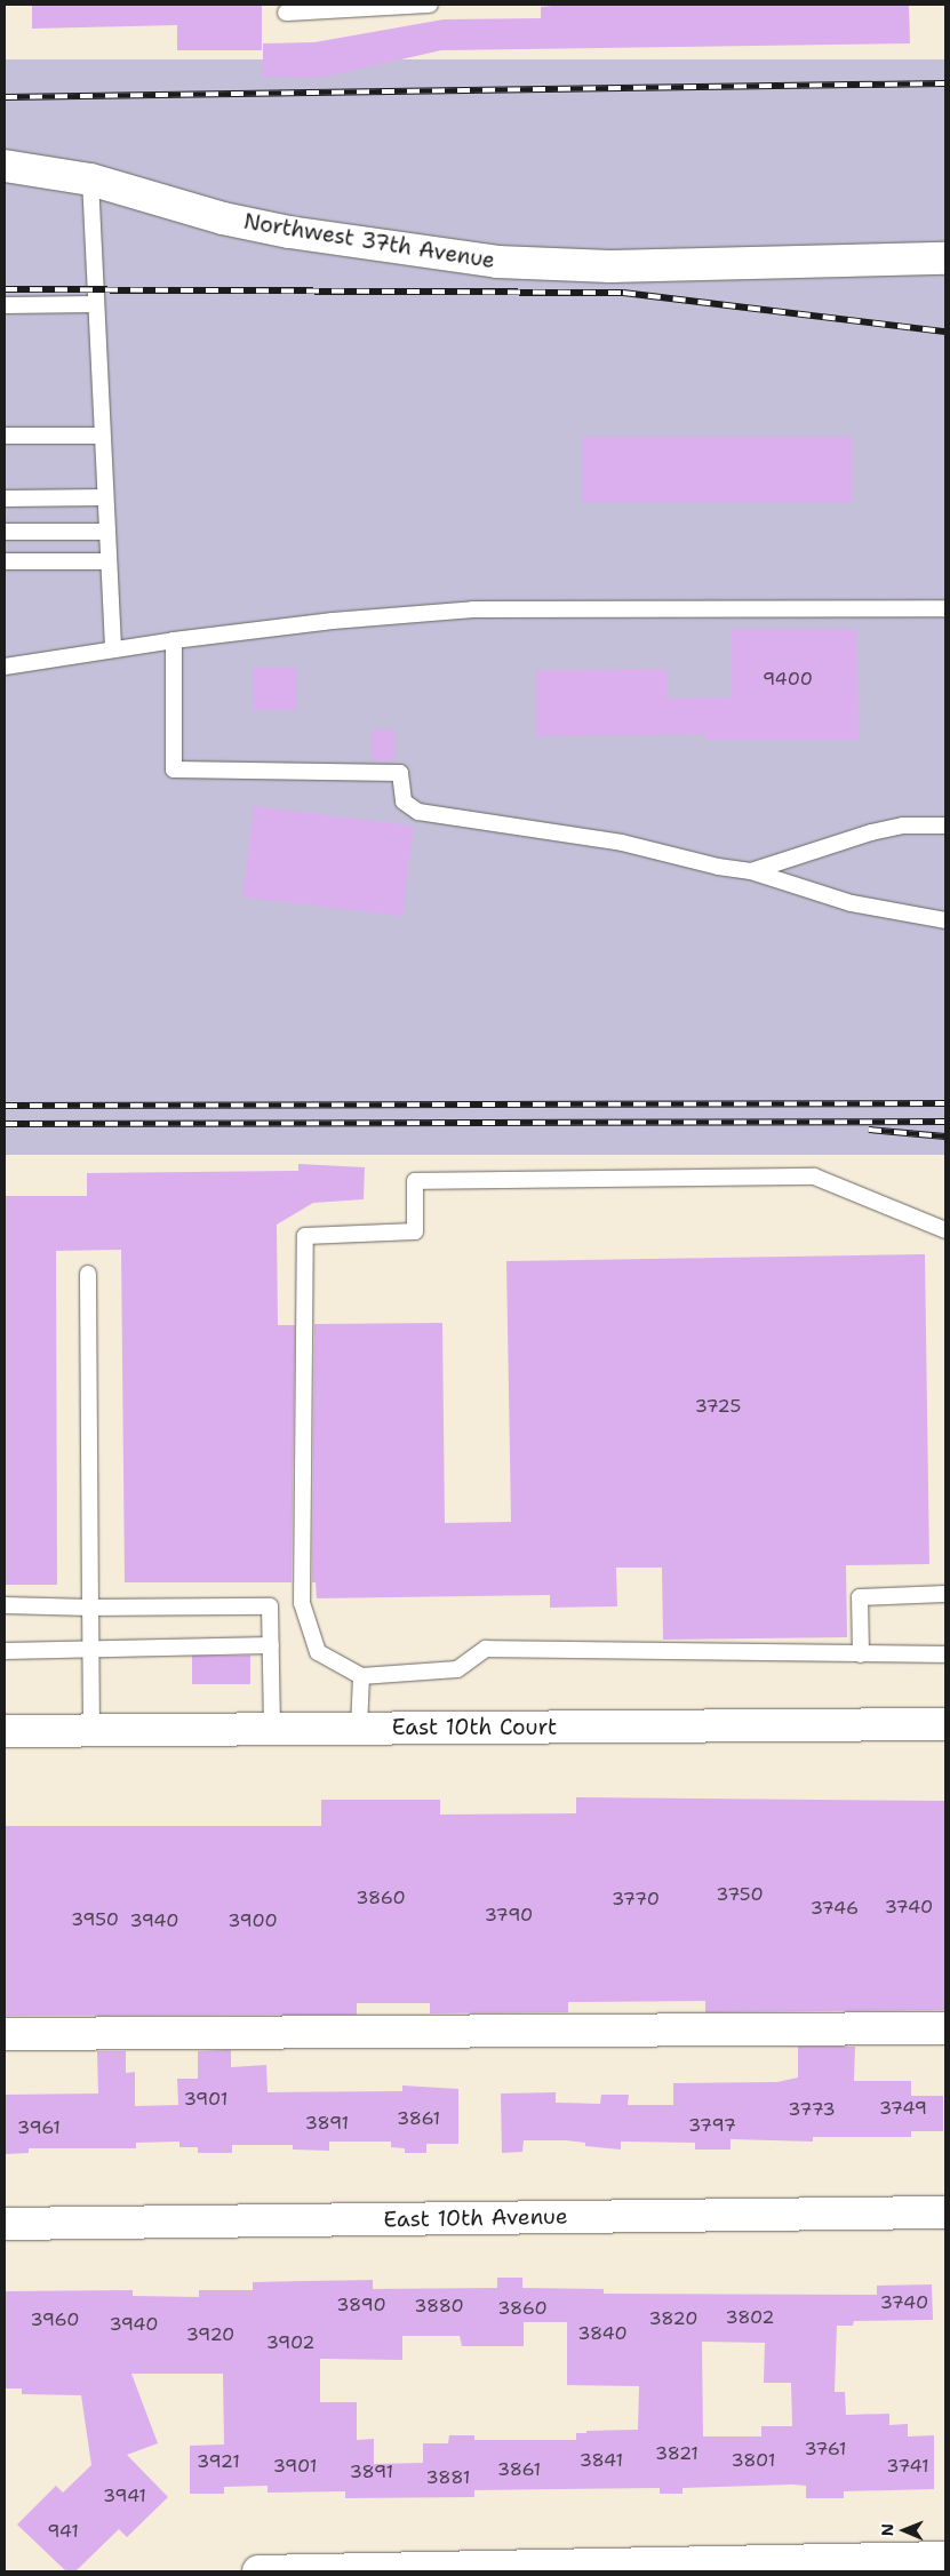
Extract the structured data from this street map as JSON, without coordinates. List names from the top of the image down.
{
  "streets": {
    "street": ["Northwest 37th Avenue", "East 10th Court", "East 10th Avenue"]
  },
  "house_numbers": [
    "9400",
    "3725",
    "3750",
    "3860",
    "3770",
    "3740",
    "3746",
    "3790",
    "3950",
    "3940",
    "3900",
    "3901",
    "3749",
    "3773",
    "3861",
    "3891",
    "3797",
    "3961",
    "3740",
    "3890",
    "3880",
    "3860",
    "3802",
    "3820",
    "3960",
    "3940",
    "3840",
    "3920",
    "3902",
    "3761",
    "3821",
    "3841",
    "3801",
    "3921",
    "3901",
    "3741",
    "3861",
    "3891",
    "3881",
    "3941",
    "941"
  ],
  "north": "left"
}
